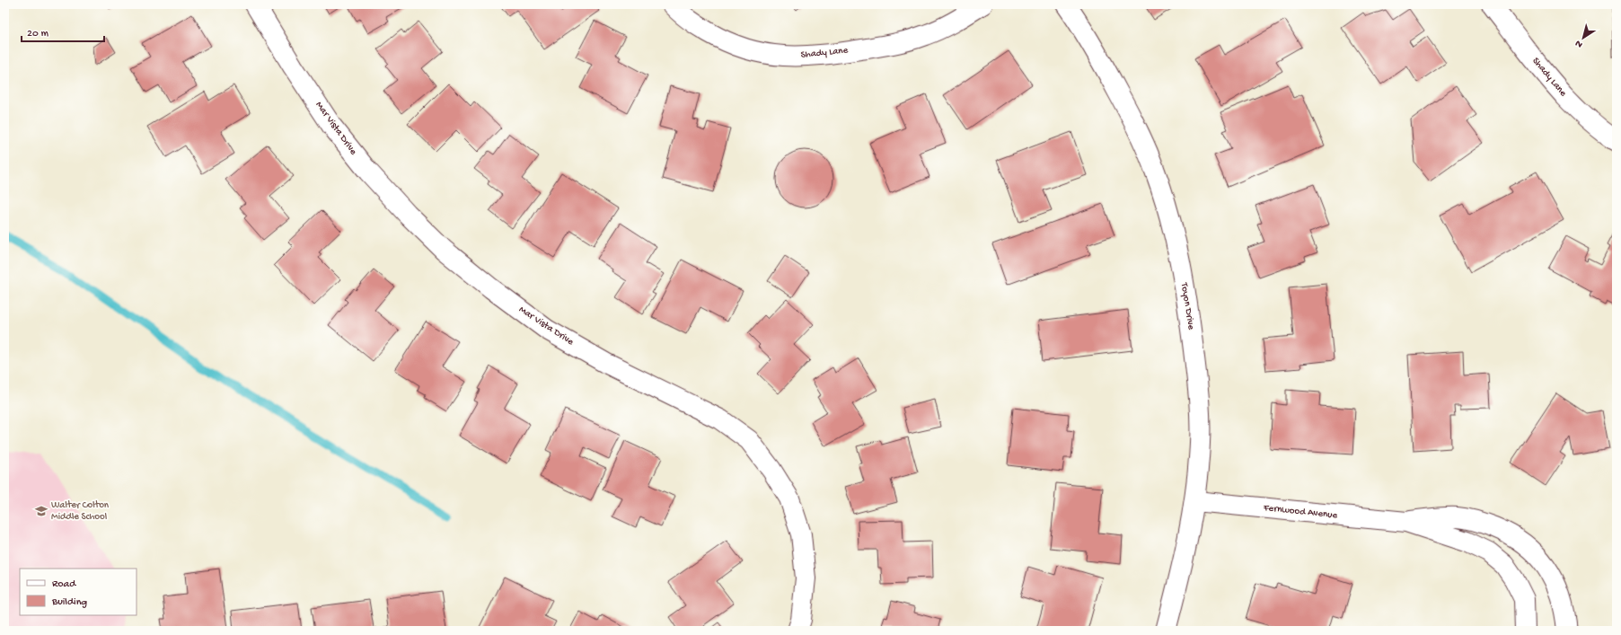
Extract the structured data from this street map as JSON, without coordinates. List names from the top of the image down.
{
  "streets": {
    "street": [
      "Shady Lane",
      "Mar Vista Drive",
      "Toyon Drive",
      "Fernwood Avenue"
    ]
  },
  "crossings": [
    ["Toyon Drive", "Fernwood Avenue"]
  ],
  "places": {
    "school or university": ["Walter Colton Middle School"]
  },
  "legend": ["Road", "Building"],
  "scale_bar": "20 m",
  "north": "bottom left"
}
